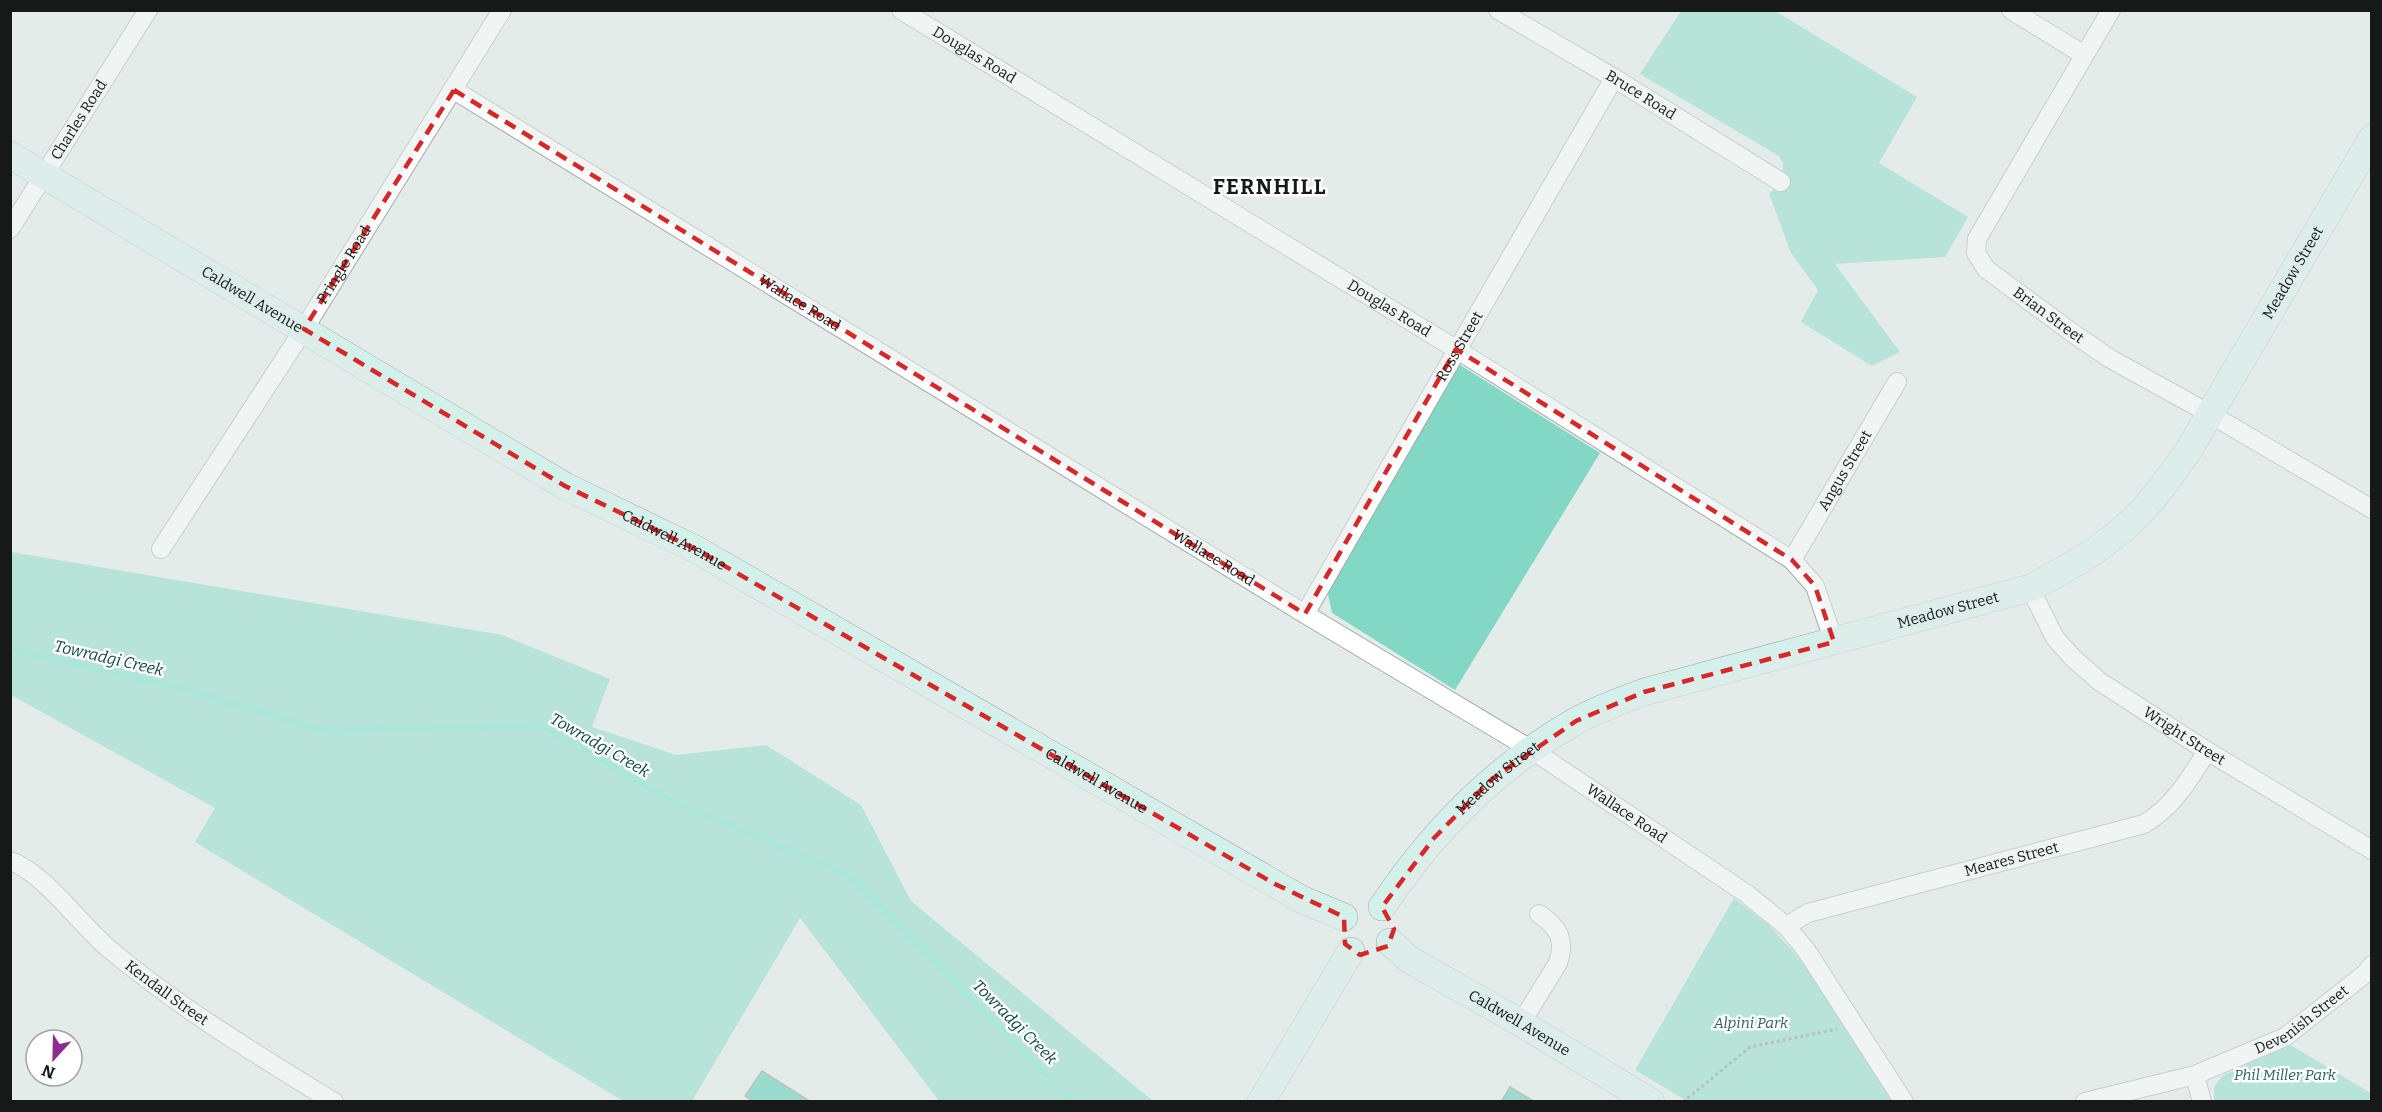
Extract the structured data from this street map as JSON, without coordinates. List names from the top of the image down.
{
  "streets": {
    "main road": ["Meadow Street", "Caldwell Avenue"],
    "street": [
      "Douglas Road",
      "Bruce Road",
      "Charles Road",
      "Pringle Road",
      "Wallace Road",
      "Brian Street",
      "Ross Street",
      "Angus Street",
      "Wright Street",
      "Meares Street",
      "Kendall Street",
      "Devenish Street"
    ]
  },
  "crossings": [
    ["Douglas Road", "Meadow Street"],
    ["Douglas Road", "Ross Street"],
    ["Douglas Road", "Angus Street"],
    ["Bruce Road", "Ross Street"],
    ["Charles Road", "Caldwell Avenue"],
    ["Pringle Road", "Caldwell Avenue"],
    ["Pringle Road", "Wallace Road"],
    ["Meadow Street", "Caldwell Avenue"],
    ["Meadow Street", "Wallace Road"],
    ["Meadow Street", "Brian Street"],
    ["Meadow Street", "Wright Street"],
    ["Wallace Road", "Ross Street"],
    ["Wallace Road", "Meares Street"],
    ["Wright Street", "Meares Street"]
  ],
  "districts": ["FERNHILL"],
  "water": ["Towradgi Creek"],
  "parks": ["Alpini Park", "Phil Miller Park"],
  "north": "bottom"
}
